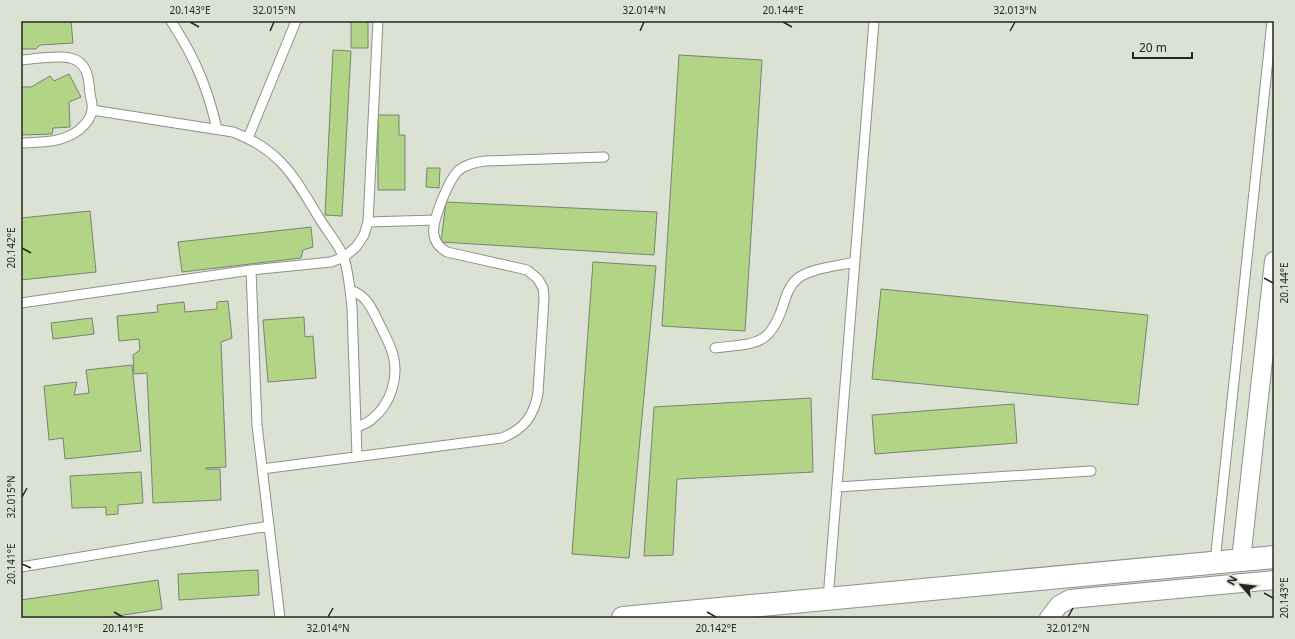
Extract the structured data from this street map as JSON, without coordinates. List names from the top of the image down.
{
  "scale_bar": "20 m",
  "north": "top left",
  "coordinates": [
    "20.143°E",
    "32.015°N",
    "32.014°N",
    "20.144°E",
    "32.013°N",
    "20.142°E",
    "20.141°E",
    "32.012°N"
  ]
}
